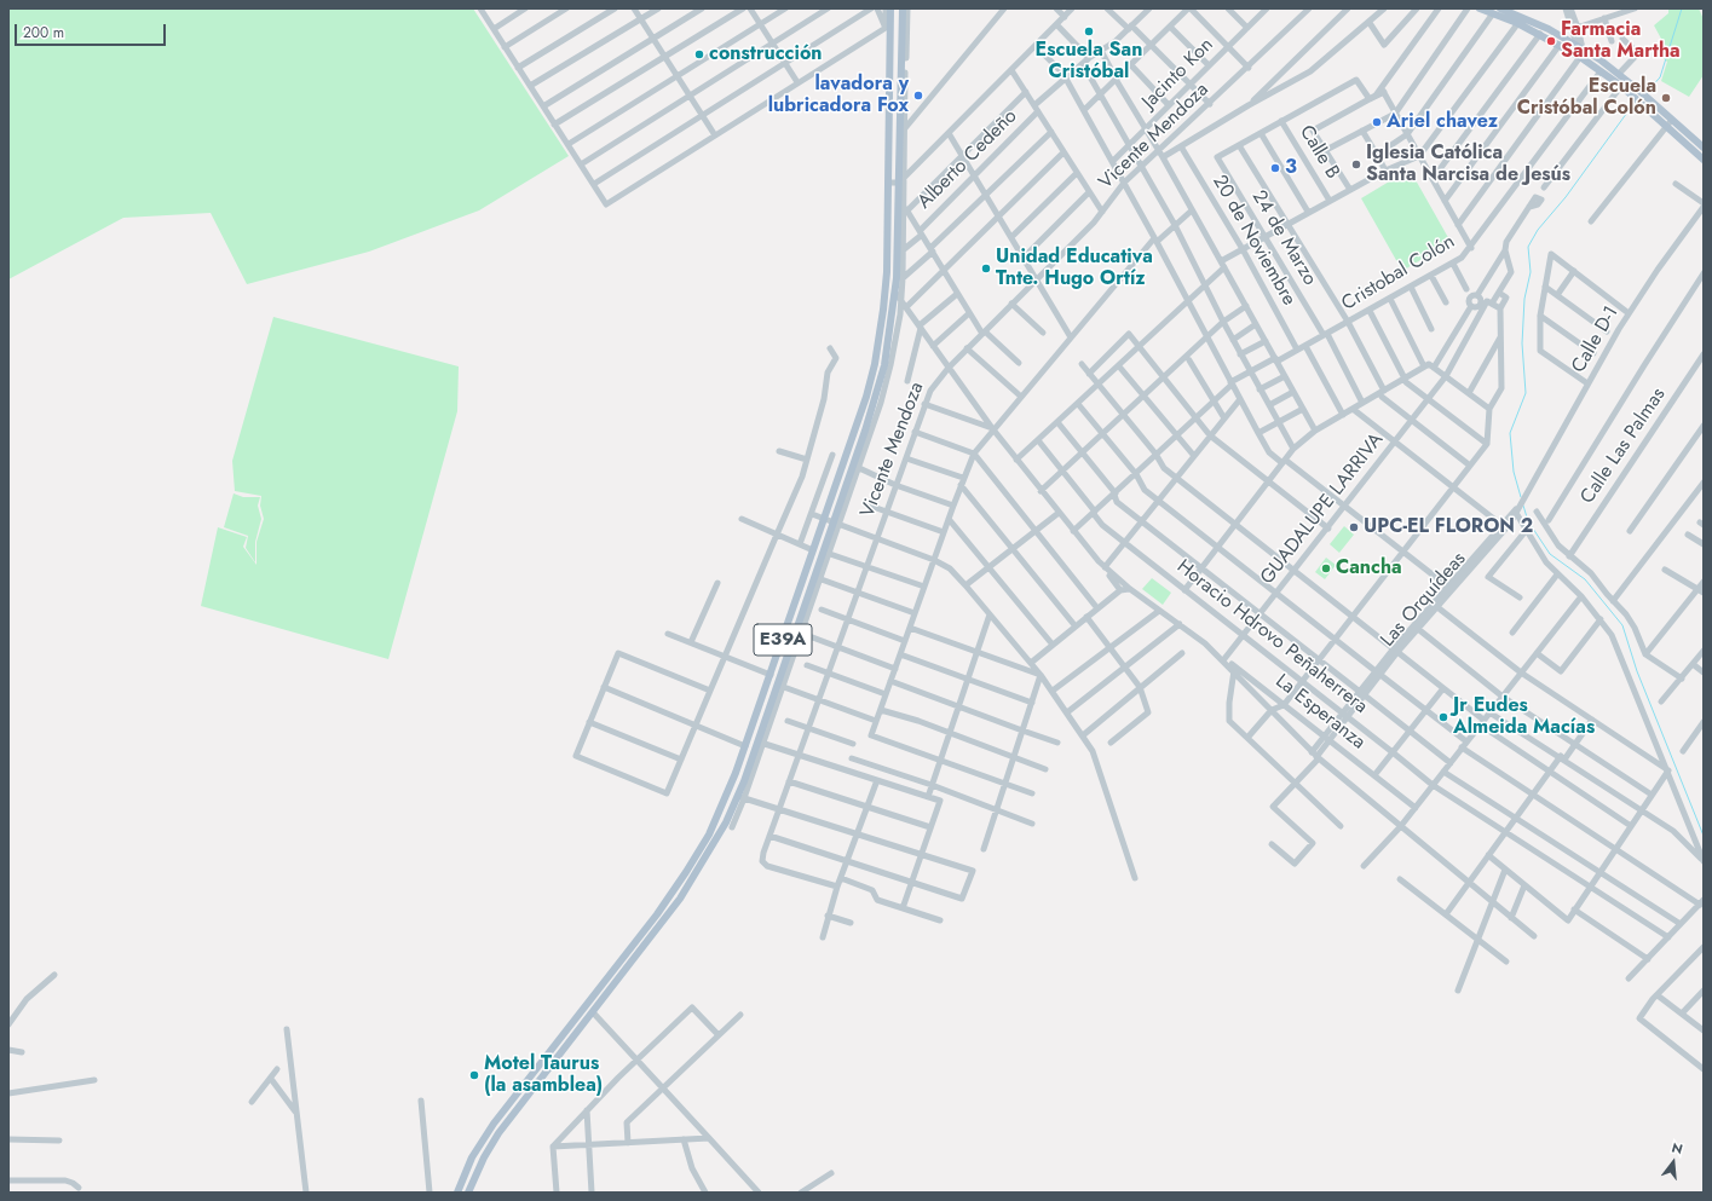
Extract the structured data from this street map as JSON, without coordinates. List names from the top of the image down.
{
  "streets": {
    "main road": ["E39A"],
    "street": [
      "Jacinto Kon",
      "Vicente Mendoza",
      "Calle B",
      "Alberto Cedeño",
      "24 de Marzo",
      "20 de Noviembre",
      "Cristobal Colón",
      "Calle D-1",
      "Calle Las Palmas",
      "GUADALUPE LARRIVA",
      "Las Orquídeas",
      "Horacio Hdrovo Peñaherrera",
      "La Esperanza"
    ]
  },
  "crossings": [
    ["Alberto Cedeño", "E39A"],
    ["24 de Marzo", "Cristobal Colón"],
    ["20 de Noviembre", "Cristobal Colón"],
    ["Cristobal Colón", "Horacio Hdrovo Peñaherrera"],
    ["Calle D-1", "Las Orquídeas"],
    ["GUADALUPE LARRIVA", "Horacio Hdrovo Peñaherrera"],
    ["GUADALUPE LARRIVA", "La Esperanza"],
    ["Las Orquídeas", "Horacio Hdrovo Peñaherrera"],
    ["Las Orquídeas", "La Esperanza"]
  ],
  "places": [
    "Escuela San Cristóbal",
    "Farmacia Santa Martha",
    "construcción",
    "lavadora y lubricadora Fox",
    "Escuela Cristóbal Colón",
    "Ariel chavez",
    "Iglesia Católica Santa Narcisa de Jesús",
    "3",
    "Unidad Educativa Tnte. Hugo Ortíz",
    "UPC-EL FLORON 2",
    "Cancha",
    "Jr Eudes Almeida Macías",
    "Motel Taurus (la asamblea)"
  ],
  "scale_bar": "200 m",
  "north": "top"
}
